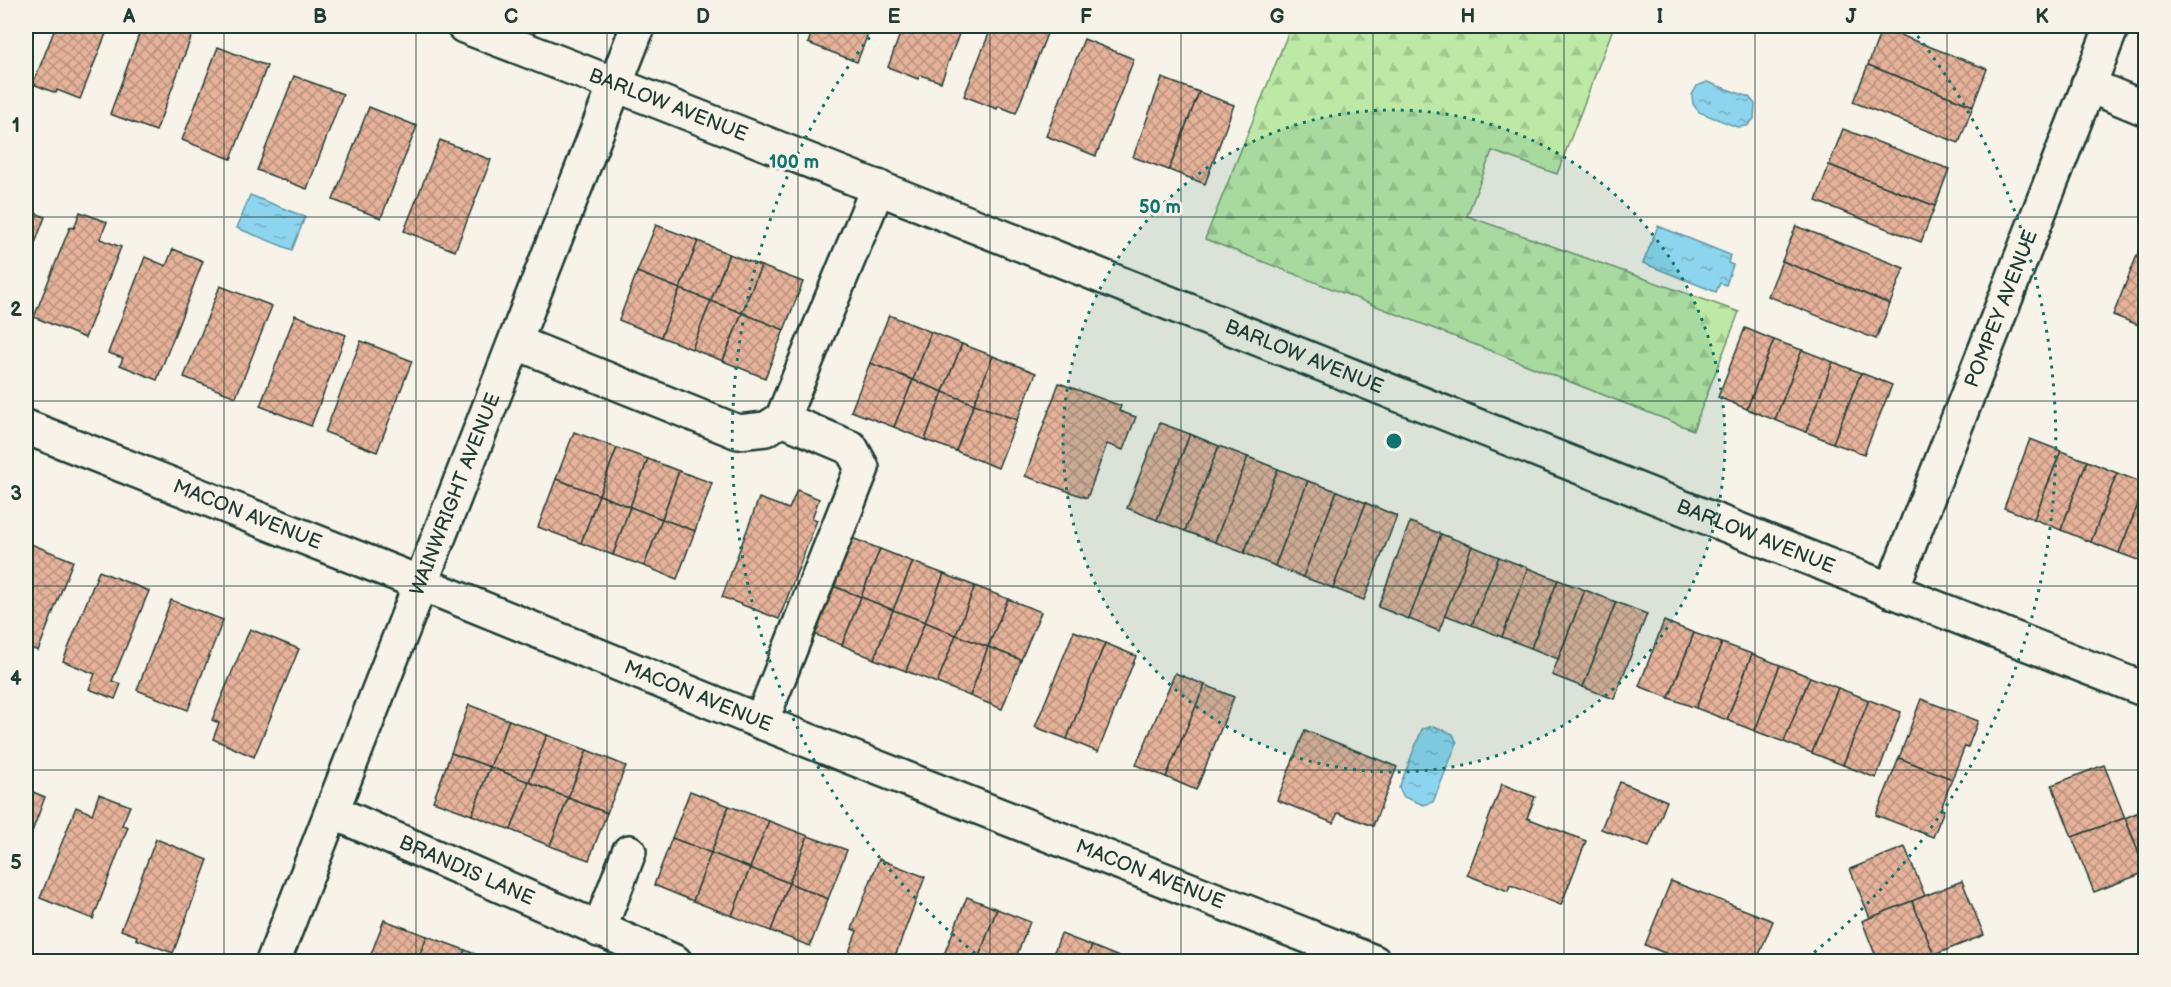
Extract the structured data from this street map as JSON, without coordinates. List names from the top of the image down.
{
  "streets": {
    "street": [
      "BARLOW AVENUE",
      "POMPEY AVENUE",
      "WAINWRIGHT AVENUE",
      "MACON AVENUE",
      "BRANDIS LANE"
    ]
  },
  "crossings": [
    ["BARLOW AVENUE", "POMPEY AVENUE"],
    ["BARLOW AVENUE", "WAINWRIGHT AVENUE"],
    ["WAINWRIGHT AVENUE", "MACON AVENUE"],
    ["WAINWRIGHT AVENUE", "BRANDIS LANE"]
  ],
  "grid": {
    "columns": [
      "A",
      "B",
      "C",
      "D",
      "E",
      "F",
      "G",
      "H",
      "I",
      "J",
      "K"
    ],
    "rows": [
      "1",
      "2",
      "3",
      "4",
      "5"
    ]
  },
  "rings": ["100 m", "50 m"]
}
